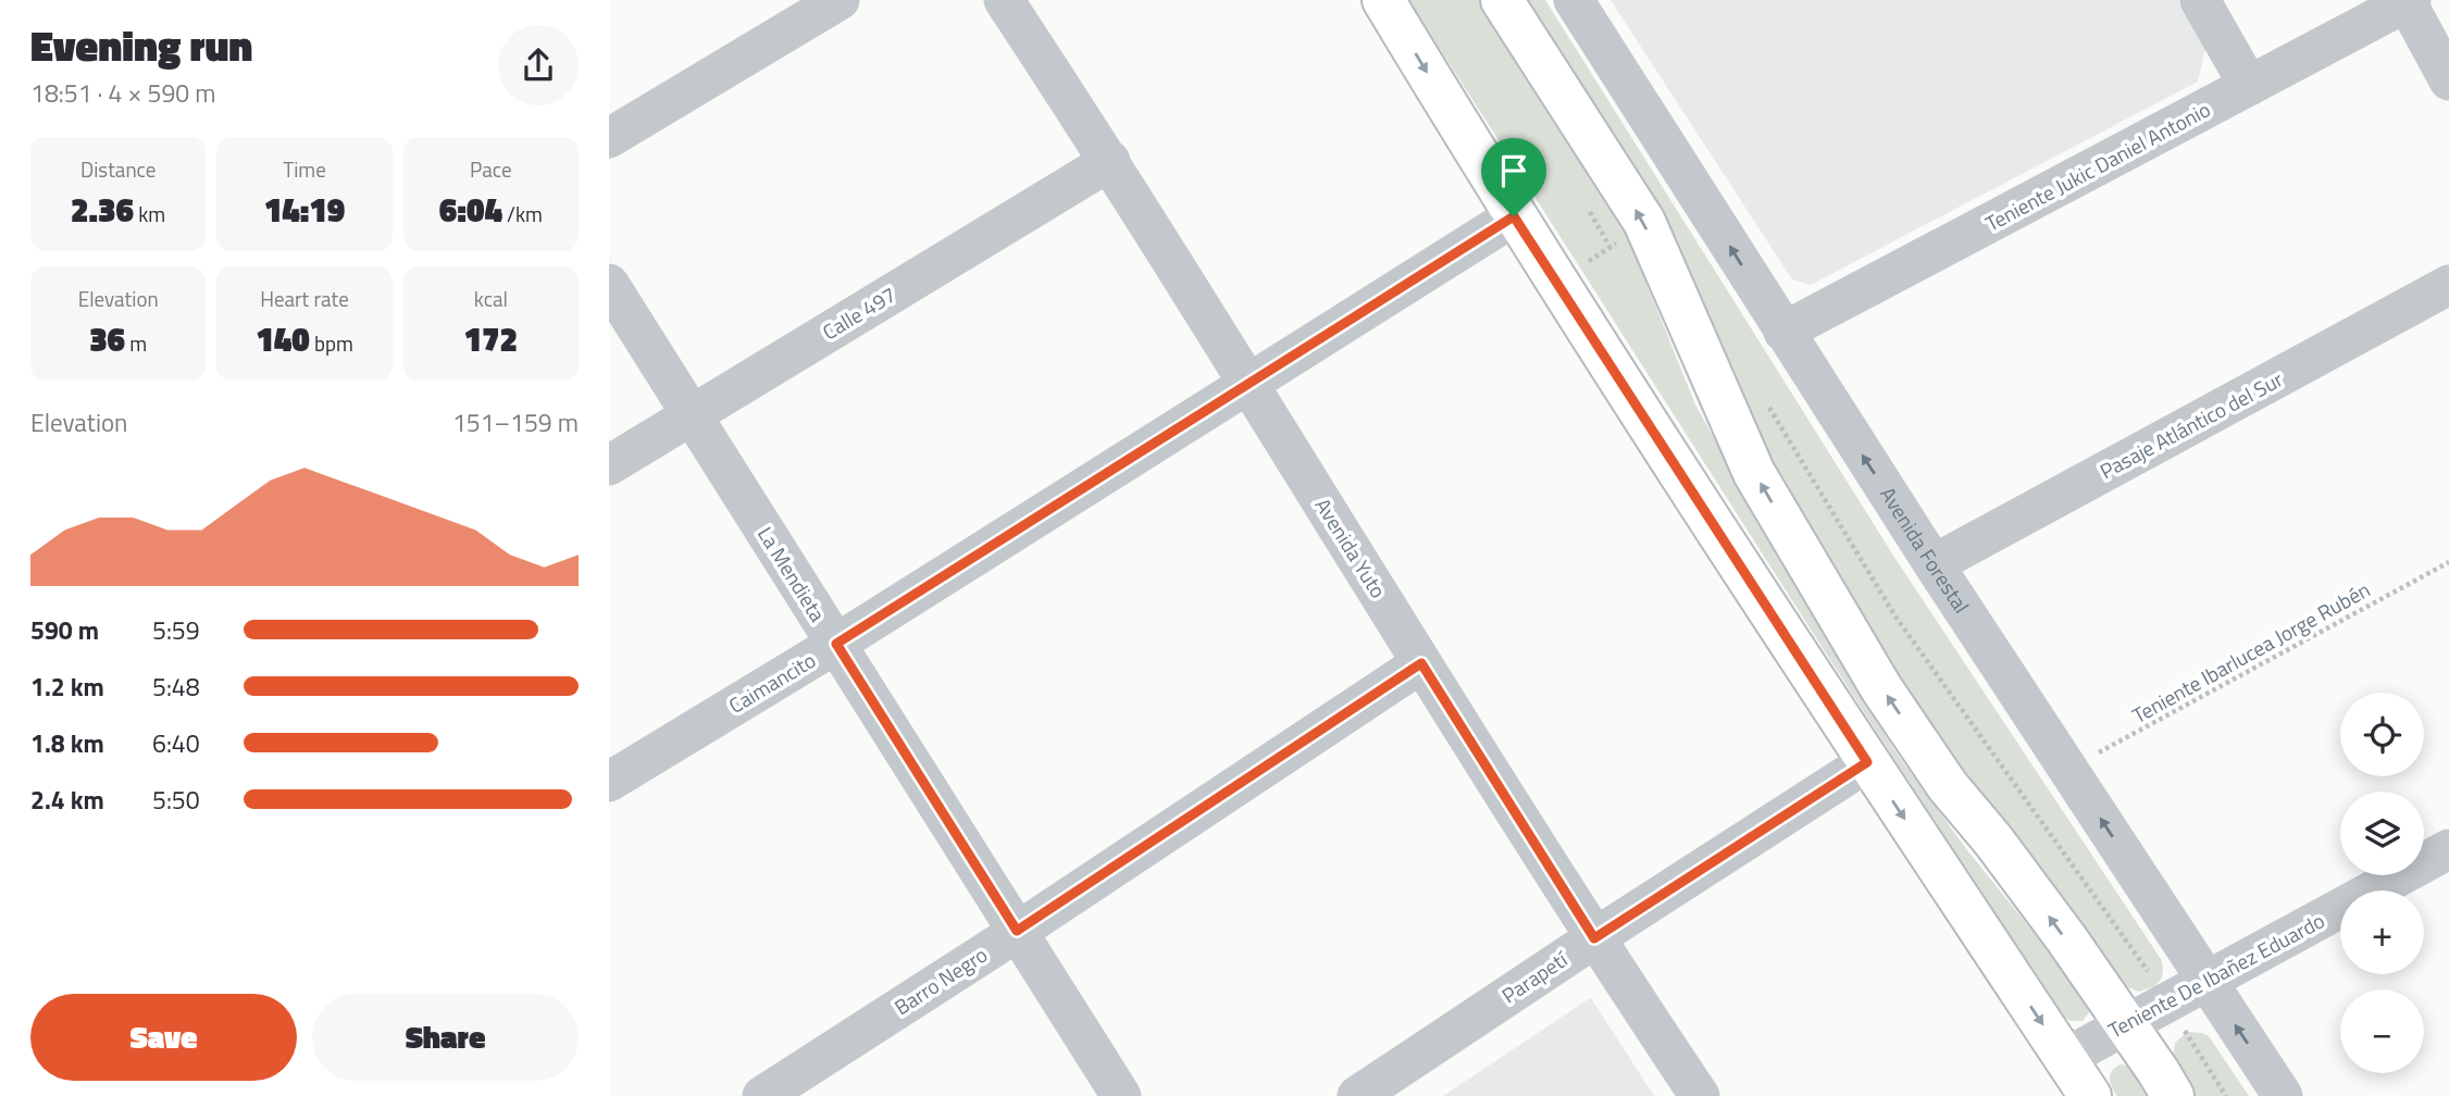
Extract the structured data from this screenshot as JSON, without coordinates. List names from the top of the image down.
{
  "streets": {
    "street": [
      "Teniente Jukic Daniel Antonio",
      "Calle 497",
      "Pasaje Atlántico del Sur",
      "Avenida Yuto",
      "Avenida Forestal",
      "La Mendieta",
      "Caimancito",
      "Teniente De Ibañez Eduardo",
      "Parapetí",
      "Barro Negro"
    ],
    "path": ["Teniente Ibarlucea Jorge Rubén"]
  },
  "crossings": [
    ["Teniente Jukic Daniel Antonio", "Avenida Forestal"],
    ["Calle 497", "Avenida Yuto"],
    ["Calle 497", "La Mendieta"],
    ["Pasaje Atlántico del Sur", "Avenida Forestal"],
    ["Avenida Yuto", "Caimancito"],
    ["Avenida Yuto", "Parapetí"],
    ["Avenida Yuto", "Barro Negro"],
    ["Avenida Forestal", "Teniente Ibarlucea Jorge Rubén"],
    ["Avenida Forestal", "Teniente De Ibañez Eduardo"],
    ["La Mendieta", "Caimancito"],
    ["La Mendieta", "Barro Negro"]
  ],
  "one_way": ["Avenida Forestal"],
  "page": {
    "heading": ["Evening run", "18:51 · 4 × 590 m"],
    "stats": [
      ["Distance", "2.36 km"],
      ["Time", "14:19"],
      ["Pace", "6:04 /km"],
      ["Elevation", "36 m"],
      ["Heart rate", "140 bpm"],
      ["kcal", "172"]
    ],
    "chart": ["Elevation", "151–159 m"],
    "list": [
      {
        "name": "590 m",
        "note": "5:59"
      },
      {
        "name": "1.2 km",
        "note": "5:48"
      },
      {
        "name": "1.8 km",
        "note": "6:40"
      },
      {
        "name": "2.4 km",
        "note": "5:50"
      }
    ],
    "map_buttons": ["+", "−"],
    "buttons": ["Save", "Share"]
  }
}
